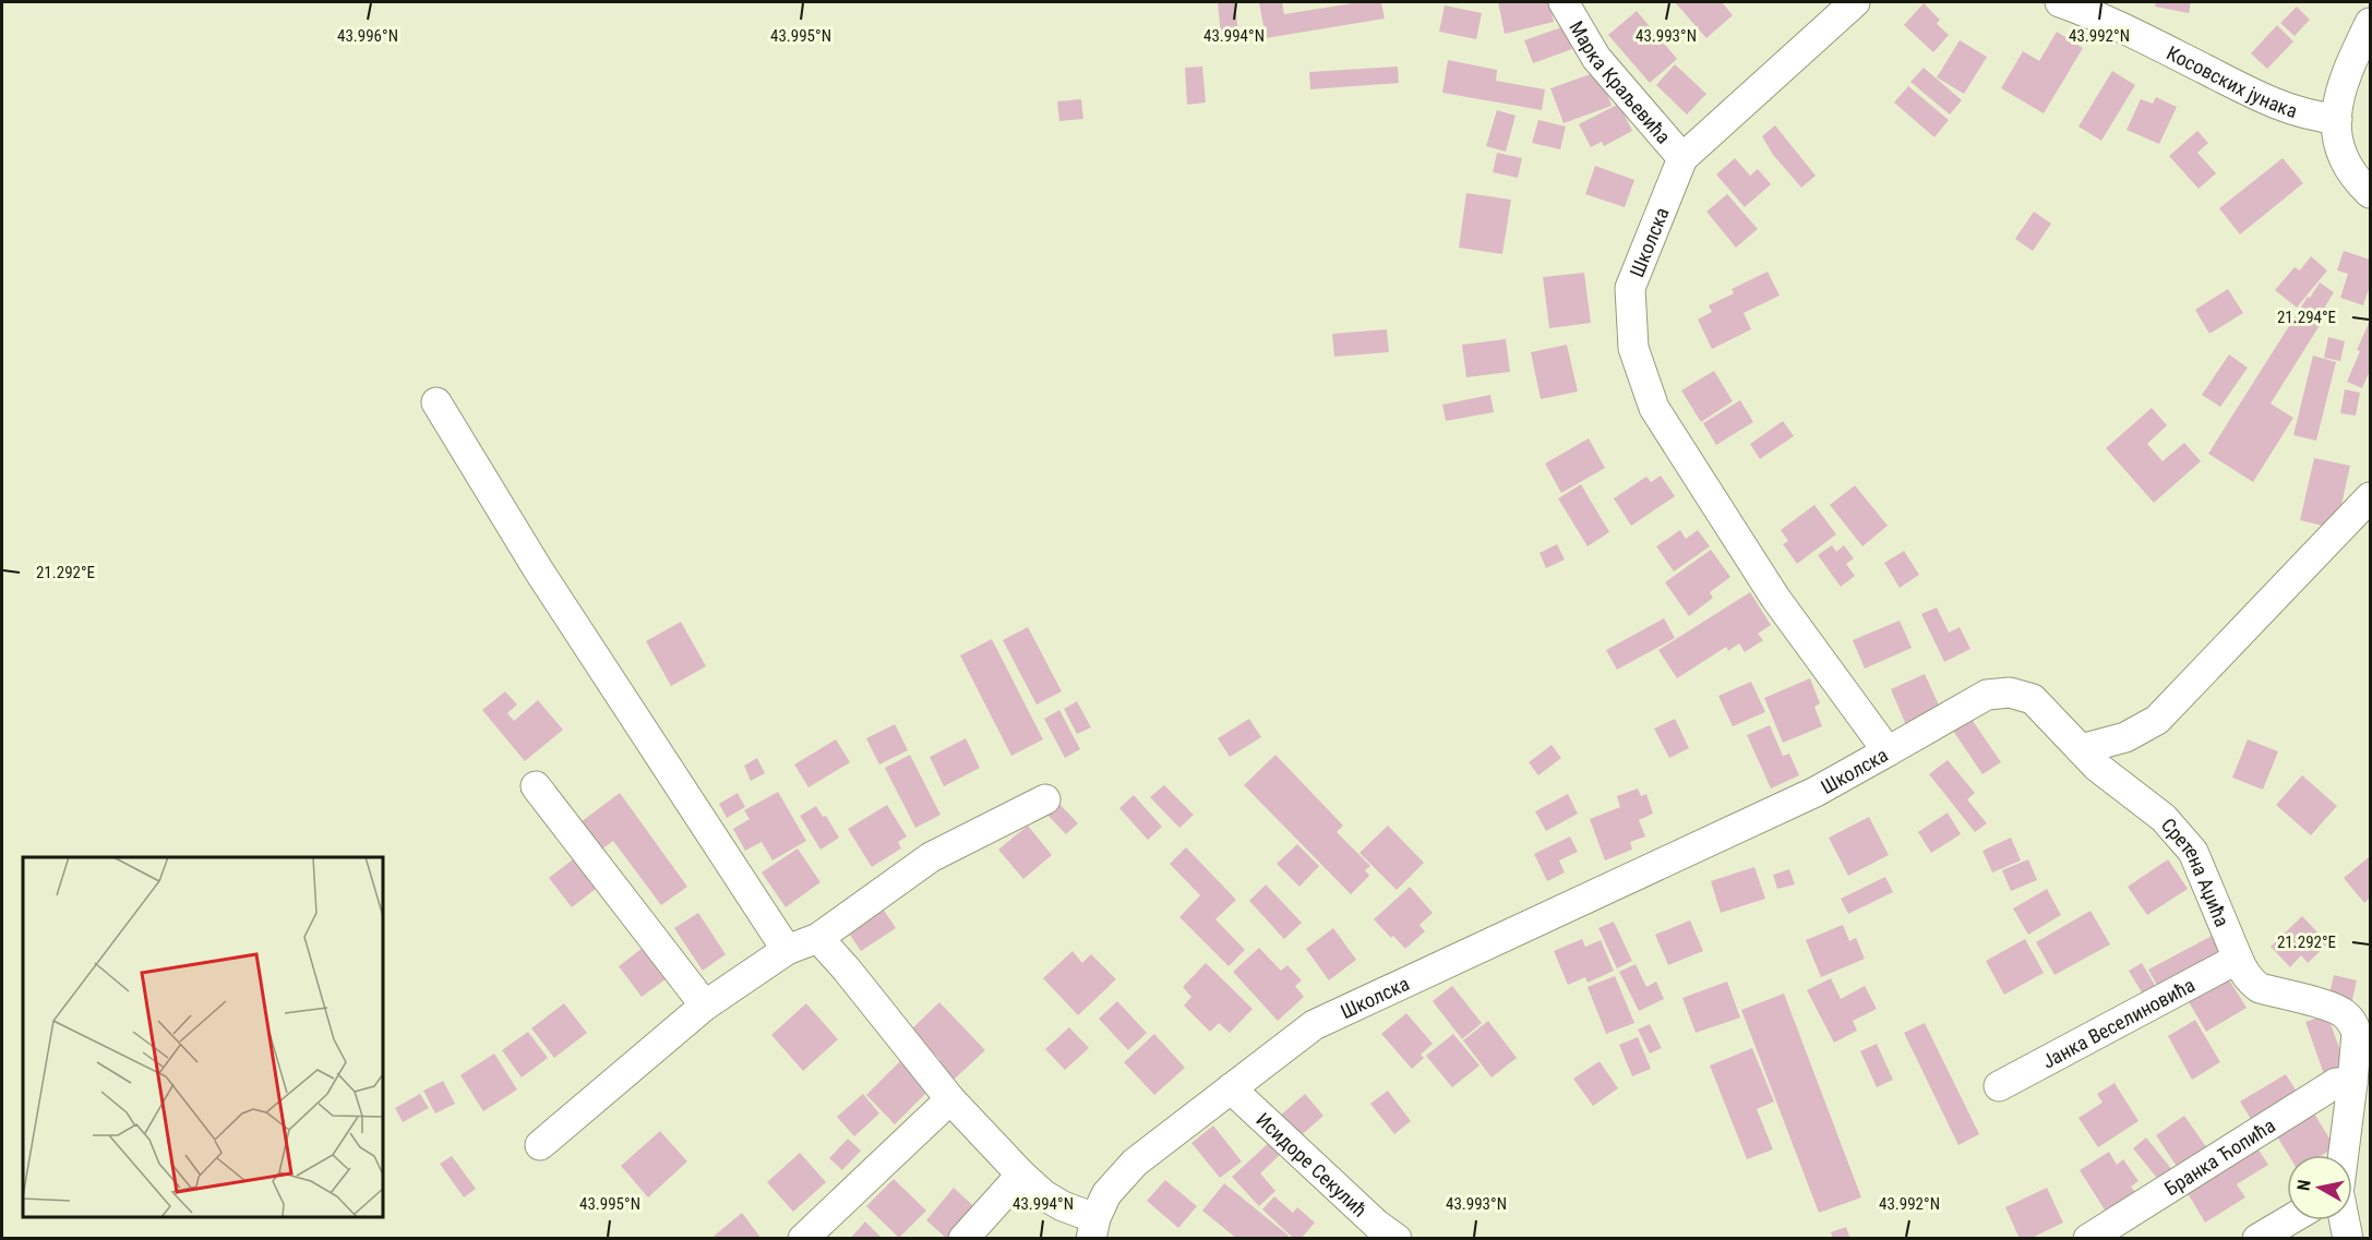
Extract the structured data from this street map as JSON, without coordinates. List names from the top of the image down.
{
  "streets": {
    "street": [
      "Марка Краљевића",
      "Косовских јунака",
      "Школска",
      "Сретена Аџића",
      "Јанка Веселиновића",
      "Бранка Ћопића",
      "Исидоре Секулић"
    ]
  },
  "crossings": [
    ["Марка Краљевића", "Школска"],
    ["Школска", "Сретена Аџића"],
    ["Школска", "Исидоре Секулић"],
    ["Сретена Аџића", "Јанка Веселиновића"],
    ["Сретена Аџића", "Бранка Ћопића"]
  ],
  "north": "left",
  "coordinates": [
    "43.996°N",
    "43.995°N",
    "43.994°N",
    "43.993°N",
    "43.992°N",
    "21.294°E",
    "21.292°E"
  ]
}
